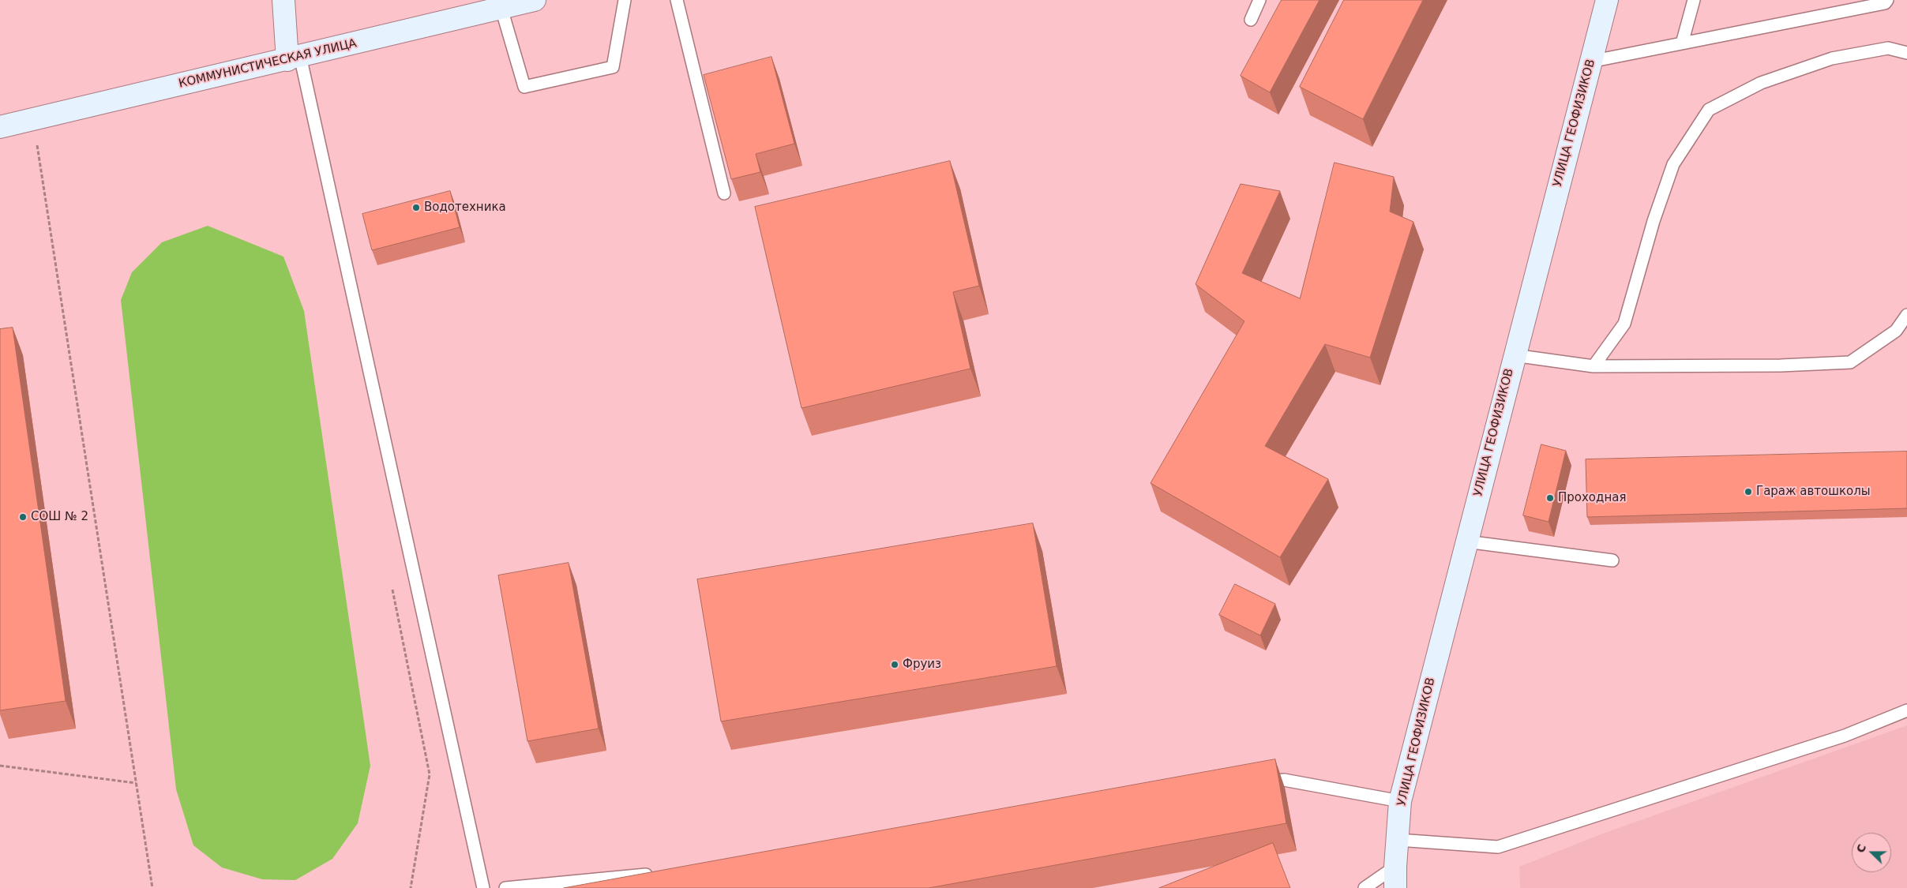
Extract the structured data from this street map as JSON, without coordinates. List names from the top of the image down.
{
  "streets": {
    "main road": ["КОММУНИСТИЧЕСКАЯ УЛИЦА", "УЛИЦА ГЕОФИЗИКОВ"]
  },
  "places": [
    "Водотехника",
    "Гараж автошколы",
    "Проходная",
    "СОШ № 2",
    "Фруиз"
  ],
  "north": "left"
}
